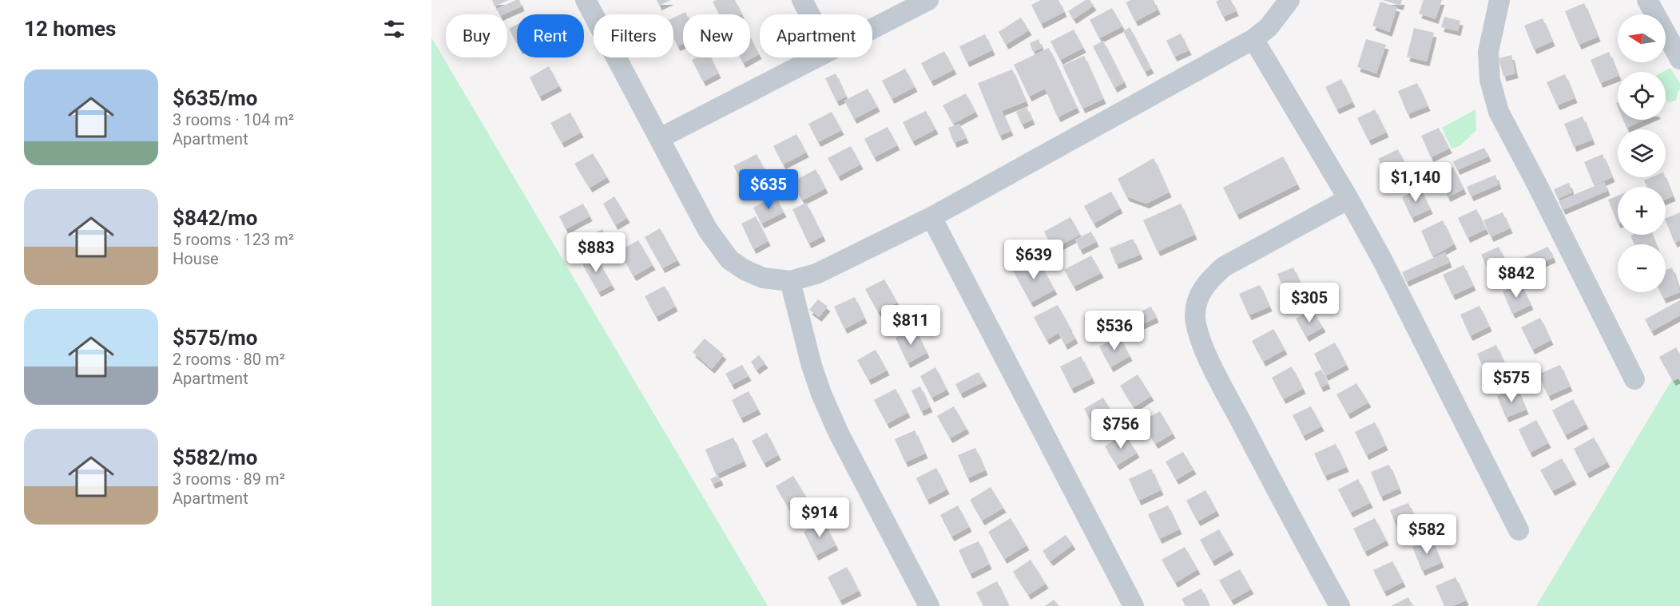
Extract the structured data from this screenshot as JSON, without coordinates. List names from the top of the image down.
{
  "north": "left",
  "page": {
    "heading": "12 homes",
    "map_buttons": ["+", "−"],
    "chip": [
      "Buy",
      "Rent",
      "Filters",
      "New",
      "Apartment"
    ],
    "list": [
      {
        "name": "$635/mo",
        "note": "3 rooms · 104 m² · Apartment"
      },
      {
        "name": "$842/mo",
        "note": "5 rooms · 123 m² · House"
      },
      {
        "name": "$575/mo",
        "note": "2 rooms · 80 m² · Apartment"
      },
      {
        "name": "$582/mo",
        "note": "3 rooms · 89 m² · Apartment"
      }
    ],
    "price": [
      "$1,140",
      "$635",
      "$883",
      "$639",
      "$842",
      "$305",
      "$811",
      "$536",
      "$575",
      "$756",
      "$914",
      "$582"
    ]
  }
}
